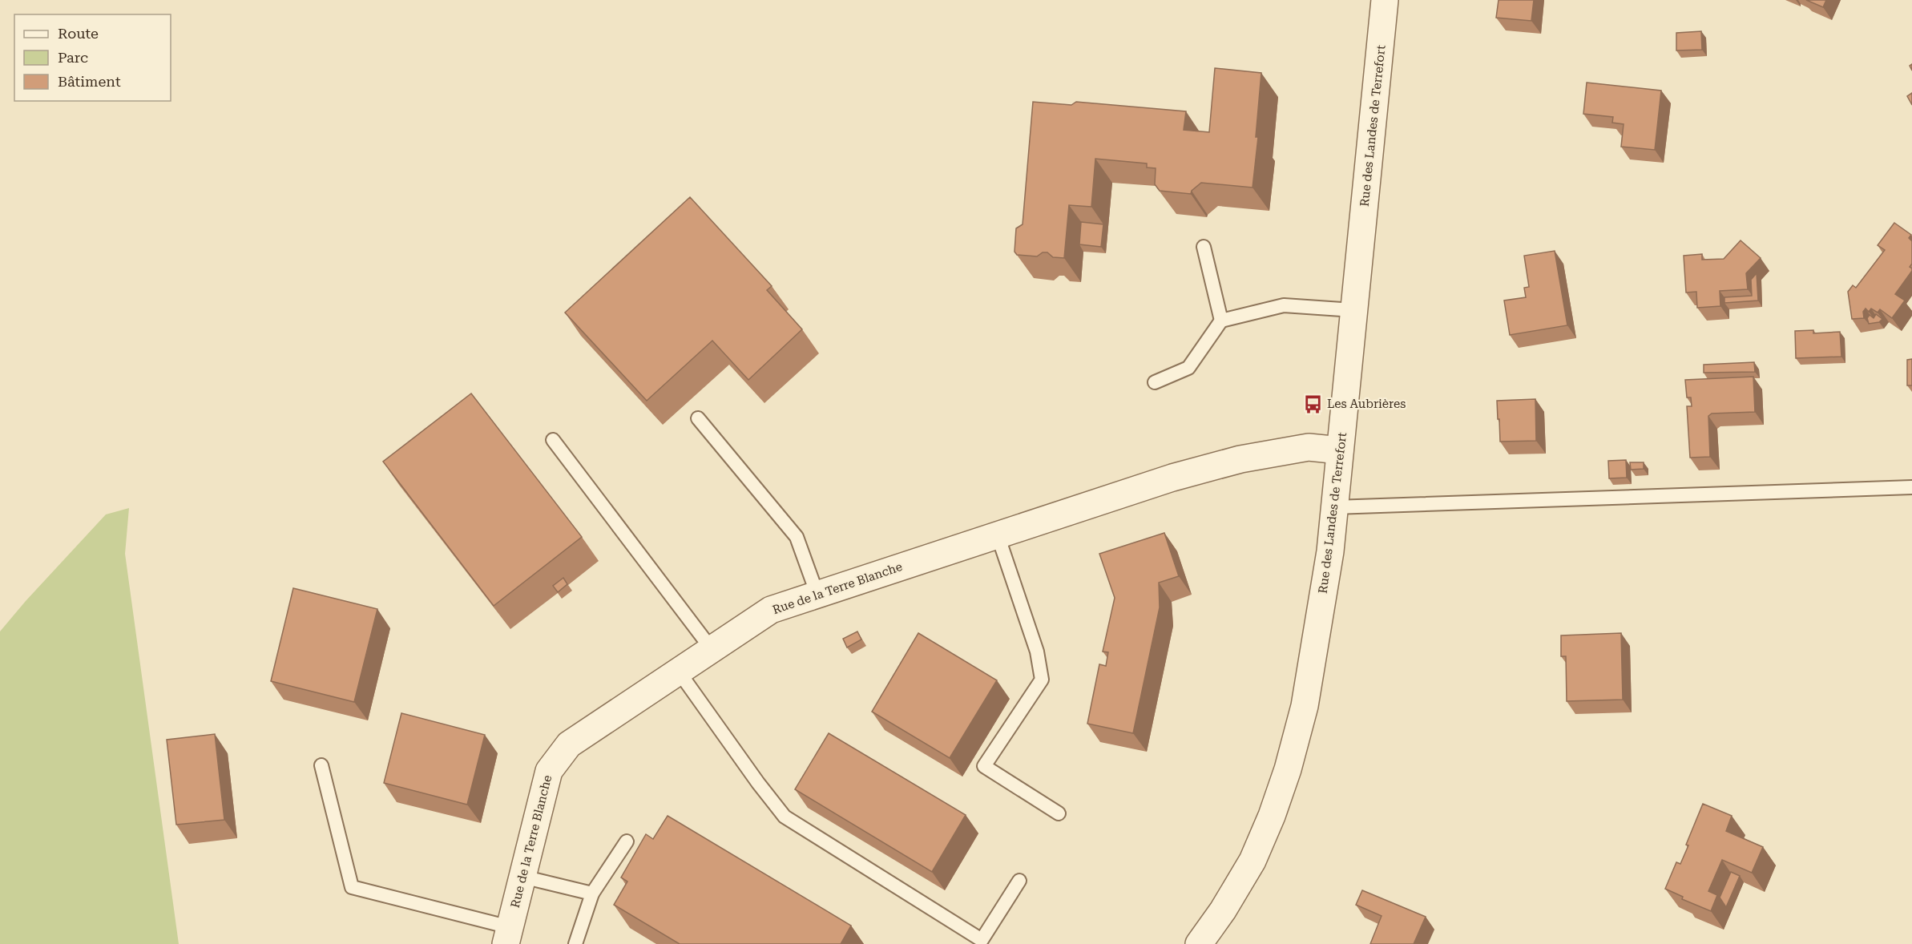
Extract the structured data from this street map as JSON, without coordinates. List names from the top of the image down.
{
  "streets": {
    "street": ["Rue des Landes de Terrefort", "Rue de la Terre Blanche"]
  },
  "crossings": [
    ["Rue des Landes de Terrefort", "Rue de la Terre Blanche"]
  ],
  "places": {
    "bus stop": ["Les Aubrières"]
  },
  "legend": ["Route", "Parc", "Bâtiment"]
}
